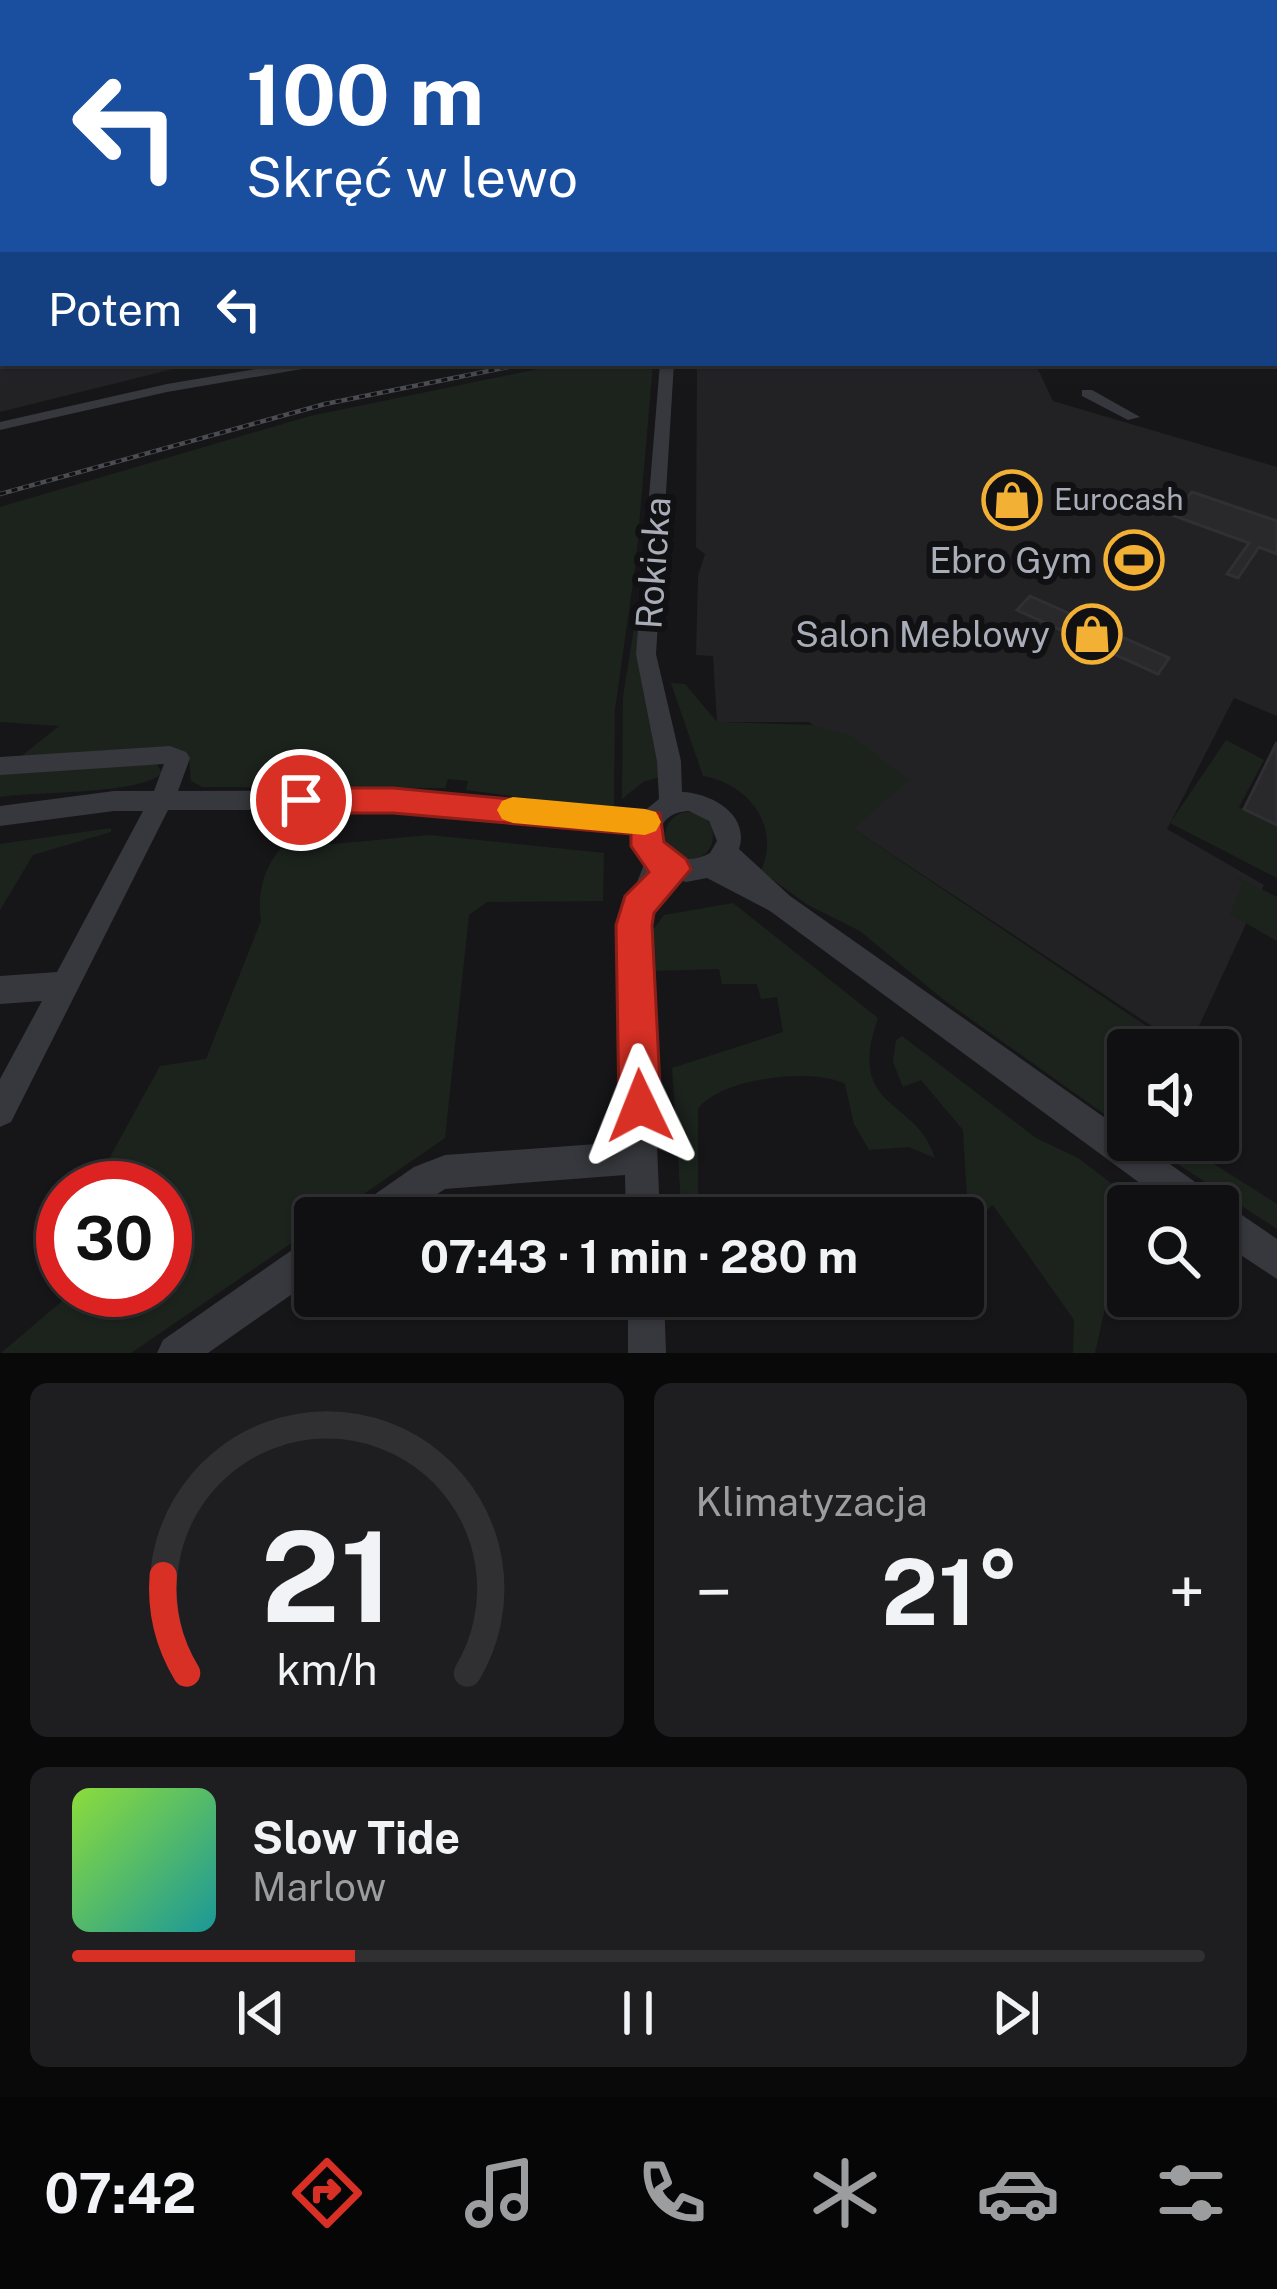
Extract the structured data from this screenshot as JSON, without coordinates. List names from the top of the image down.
{
  "streets": {
    "street": ["Rokicka"]
  },
  "places": {
    "shop": ["Eurocash", "Salon Meblowy"],
    "sports": ["Ebro Gym"]
  },
  "page": {
    "turn": ["100 m", "Skręć w lewo"],
    "then": "Potem",
    "limit": "30",
    "trip": "07:43 · 1 min · 280 m",
    "tile": "Klimatyzacja",
    "heat": ["−", "21°", "+"],
    "song": ["Slow Tide", "Marlow"],
    "tabs": "07:42",
    "gauge": ["21", "km/h"]
  }
}
